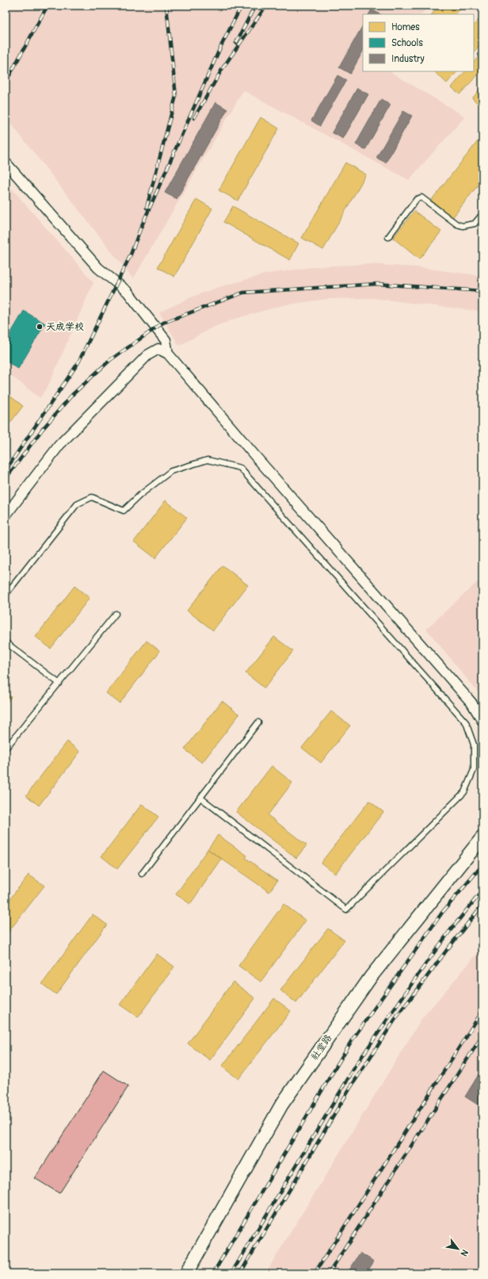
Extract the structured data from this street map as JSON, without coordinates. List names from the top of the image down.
{
  "streets": {
    "street": ["社堂路"]
  },
  "places": ["天成学校"],
  "legend": ["Homes", "Schools", "Industry"],
  "north": "bottom right"
}
